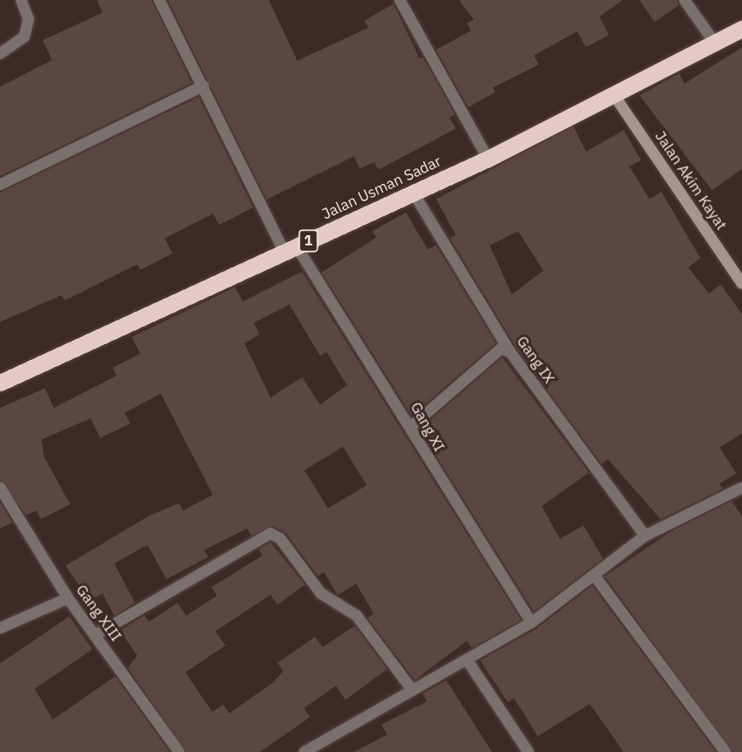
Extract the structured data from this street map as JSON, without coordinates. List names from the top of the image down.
{
  "streets": {
    "highway": ["Jalan Usman Sadar", "1"],
    "main road": ["Jalan Akim Kayat"],
    "street": ["Gang IX", "Gang XI", "Gang XIII"]
  },
  "crossings": [
    ["Jalan Akim Kayat", "Jalan Usman Sadar"],
    ["Jalan Usman Sadar", "Gang IX"],
    ["Jalan Usman Sadar", "Gang XI"]
  ]
}
